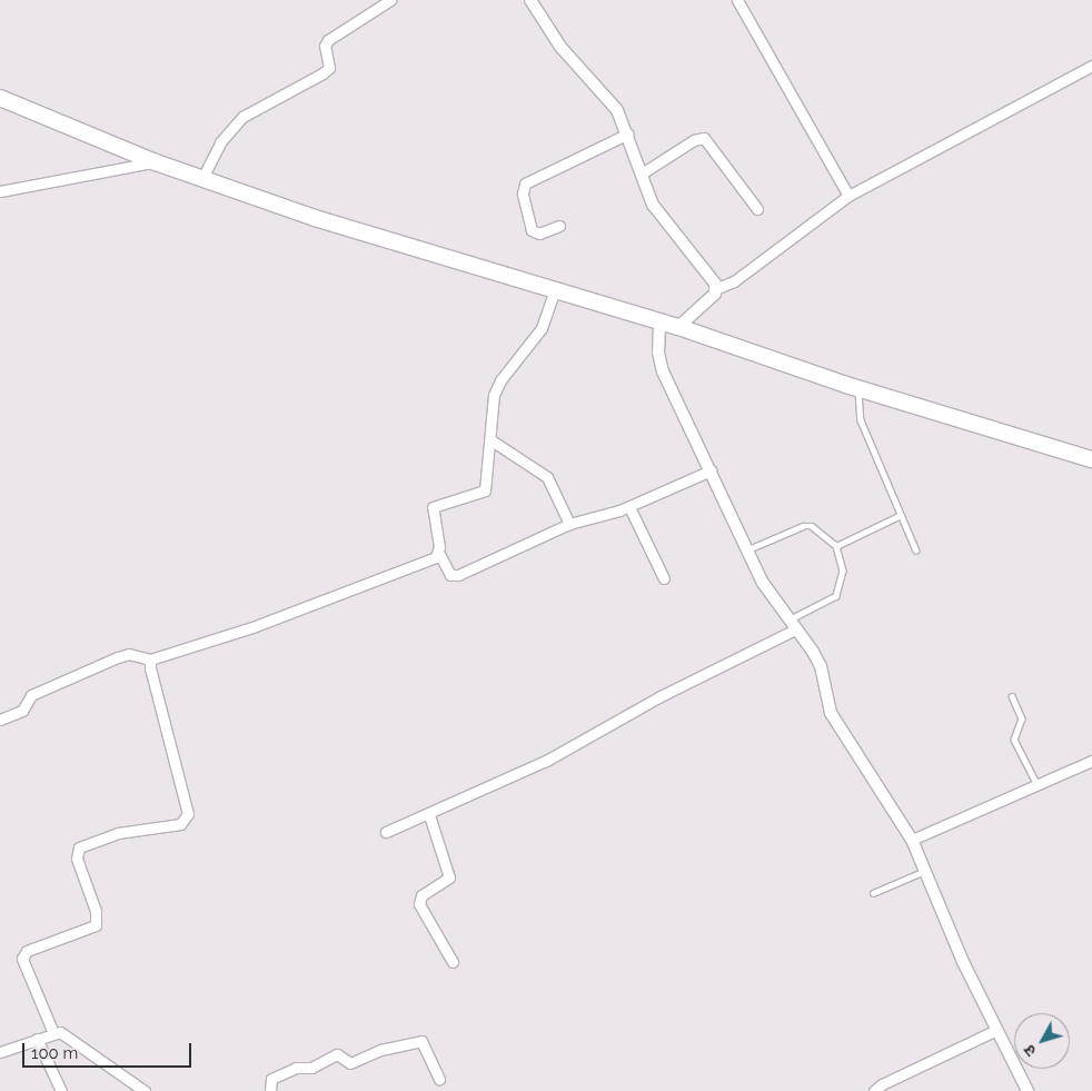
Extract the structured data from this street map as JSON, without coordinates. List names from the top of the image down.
{
  "scale_bar": "100 m",
  "north": "bottom left"
}
